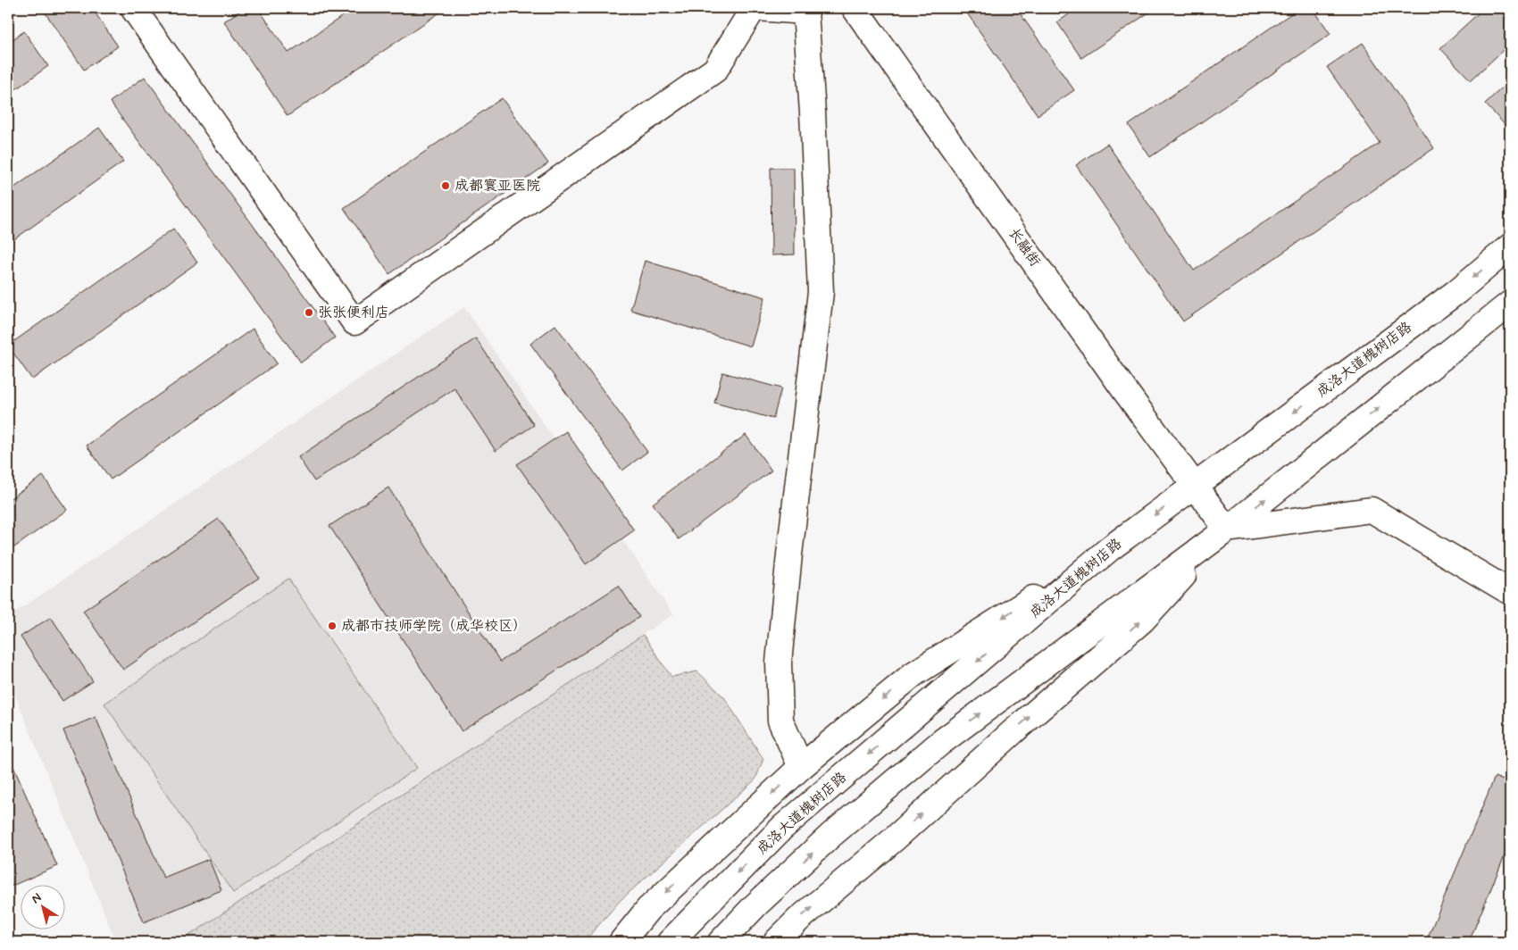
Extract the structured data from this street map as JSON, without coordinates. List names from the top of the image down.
{
  "streets": {
    "main road": ["长融街", "成洛大道槐树店路"]
  },
  "crossings": [
    ["长融街", "成洛大道槐树店路"]
  ],
  "places": ["成都寰亚医院", "张张便利店", "成都市技师学院（成华校区）"],
  "north": "top left"
}
